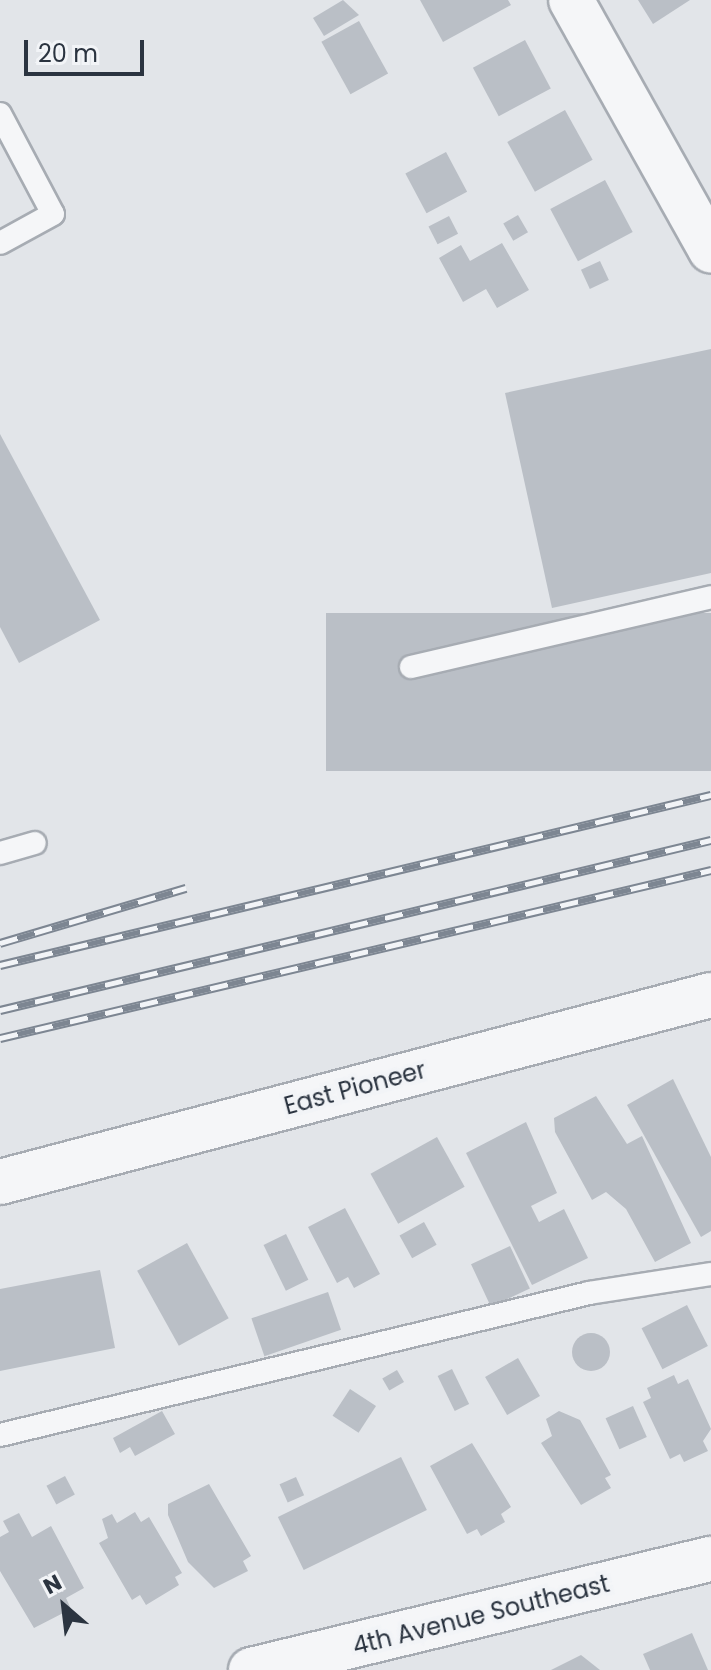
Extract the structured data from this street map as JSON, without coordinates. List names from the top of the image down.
{
  "streets": {
    "street": ["East Pioneer", "4th Avenue Southeast"]
  },
  "scale_bar": "20 m",
  "north": "top left"
}
